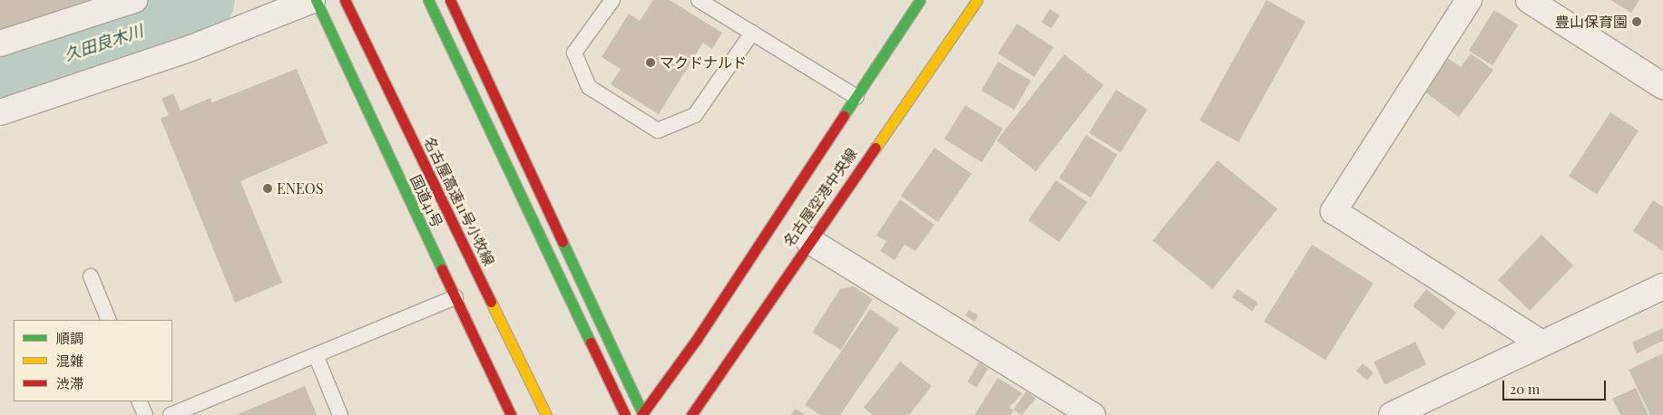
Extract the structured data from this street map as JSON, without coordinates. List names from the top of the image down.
{
  "streets": {
    "main road": ["名古屋空港中央線", "国道41号", "名古屋高速11号小牧線"]
  },
  "water": ["久田良木川"],
  "places": ["豊山保育園", "マクドナルド", "ENEOS"],
  "legend": ["順調", "混雑", "渋滞"],
  "scale_bar": "20 m"
}
